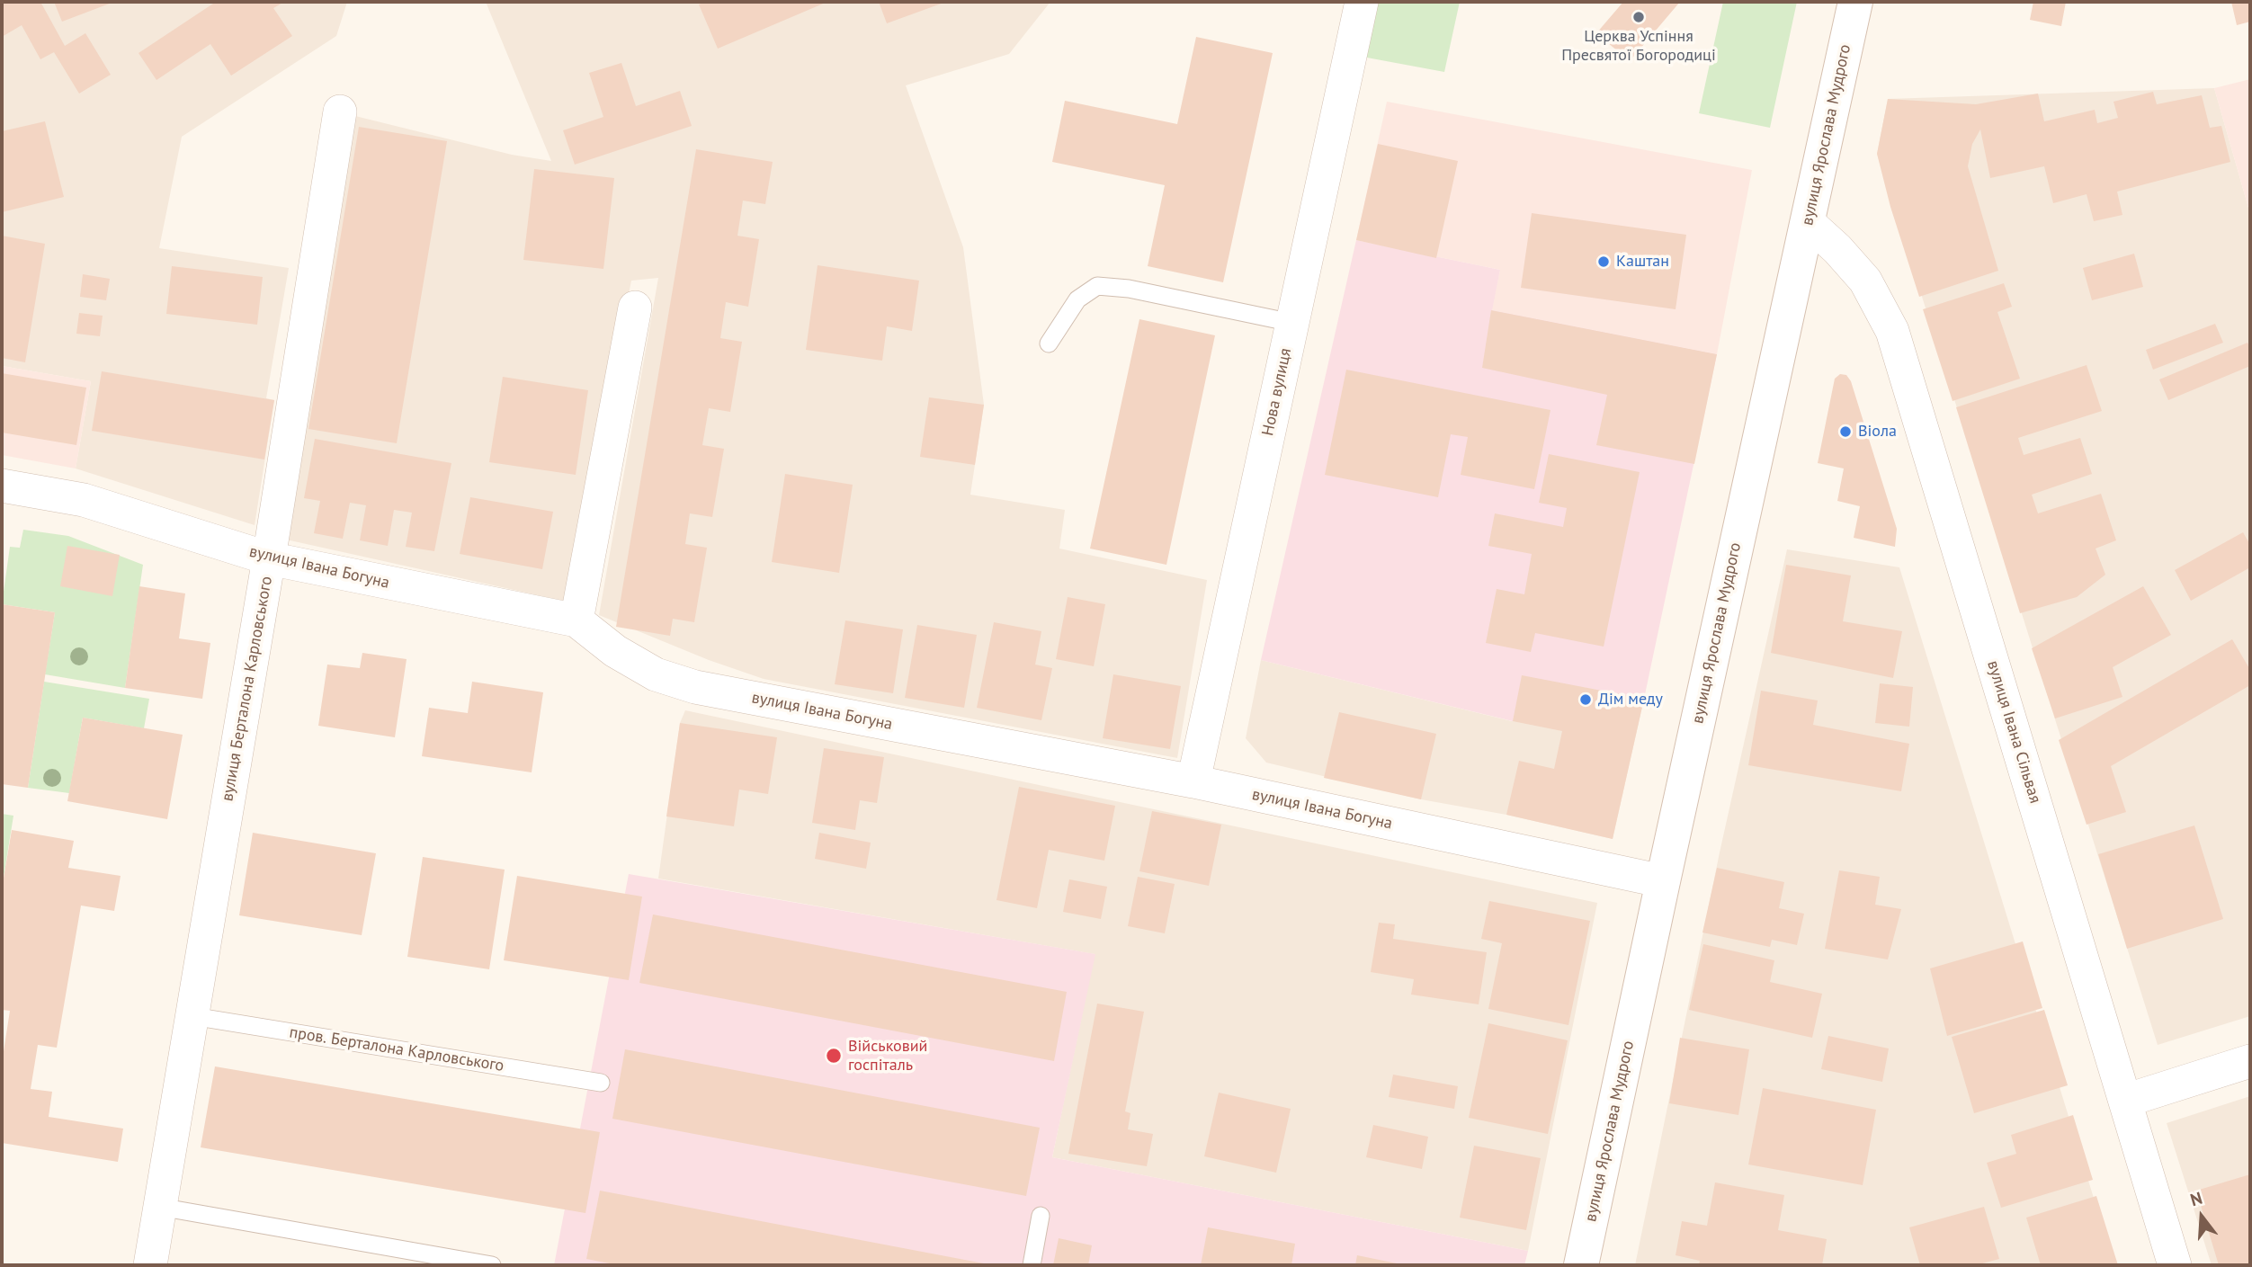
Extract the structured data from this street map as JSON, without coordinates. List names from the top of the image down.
{
  "streets": {
    "street": [
      "вулиця Ярослава Мудрого",
      "Нова вулиця",
      "вулиця Івана Богуна",
      "вулиця Берталона Карловського",
      "вулиця Івана Сільвая"
    ],
    "lane": ["пров. Берталона Карловського"]
  },
  "crossings": [
    ["вулиця Ярослава Мудрого", "вулиця Івана Богуна"],
    ["вулиця Ярослава Мудрого", "вулиця Івана Сільвая"],
    ["Нова вулиця", "вулиця Івана Богуна"],
    ["вулиця Івана Богуна", "вулиця Берталона Карловського"],
    ["вулиця Берталона Карловського", "пров. Берталона Карловського"]
  ],
  "places": [
    "Церква Успіння Пресвятої Богородиці",
    "Каштан",
    "Віола",
    "Дім меду",
    "Військовий госпіталь"
  ],
  "north": "top"
}
